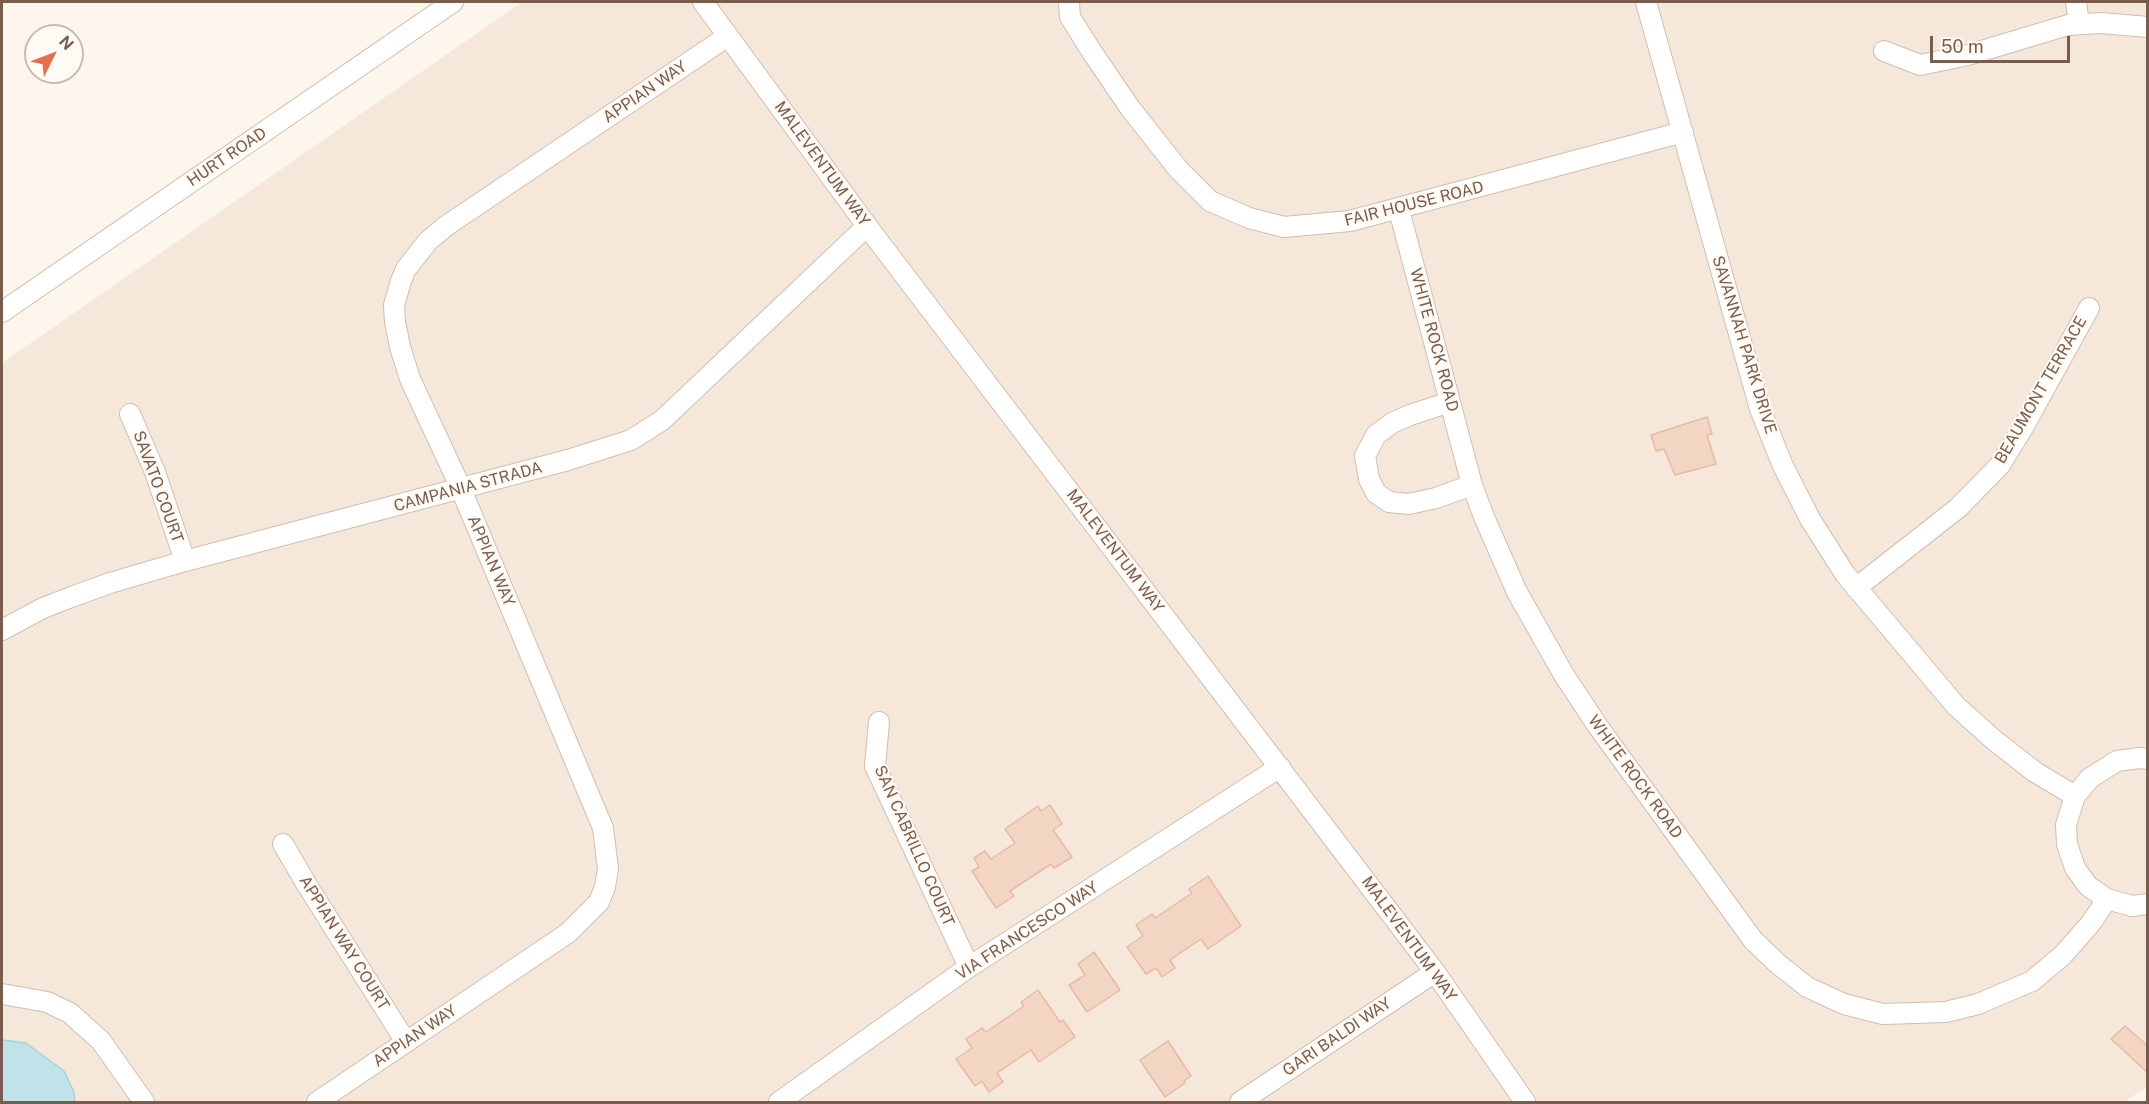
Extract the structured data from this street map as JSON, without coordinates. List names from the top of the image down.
{
  "streets": {
    "street": [
      "APPIAN WAY",
      "HURT ROAD",
      "MALEVENTUM WAY",
      "FAIR HOUSE ROAD",
      "WHITE ROCK ROAD",
      "SAVANNAH PARK DRIVE",
      "BEAUMONT TERRACE",
      "SAVATO COURT",
      "CAMPANIA STRADA",
      "SAN CABRILLO COURT",
      "VIA FRANCESCO WAY",
      "APPIAN WAY COURT",
      "GARI BALDI WAY"
    ]
  },
  "crossings": [
    ["APPIAN WAY", "MALEVENTUM WAY"],
    ["APPIAN WAY", "CAMPANIA STRADA"],
    ["APPIAN WAY", "APPIAN WAY COURT"],
    ["MALEVENTUM WAY", "CAMPANIA STRADA"],
    ["MALEVENTUM WAY", "VIA FRANCESCO WAY"],
    ["MALEVENTUM WAY", "GARI BALDI WAY"],
    ["FAIR HOUSE ROAD", "WHITE ROCK ROAD"],
    ["FAIR HOUSE ROAD", "SAVANNAH PARK DRIVE"],
    ["SAVANNAH PARK DRIVE", "BEAUMONT TERRACE"],
    ["SAVATO COURT", "CAMPANIA STRADA"],
    ["SAN CABRILLO COURT", "VIA FRANCESCO WAY"]
  ],
  "scale_bar": "50 m",
  "north": "top right"
}
